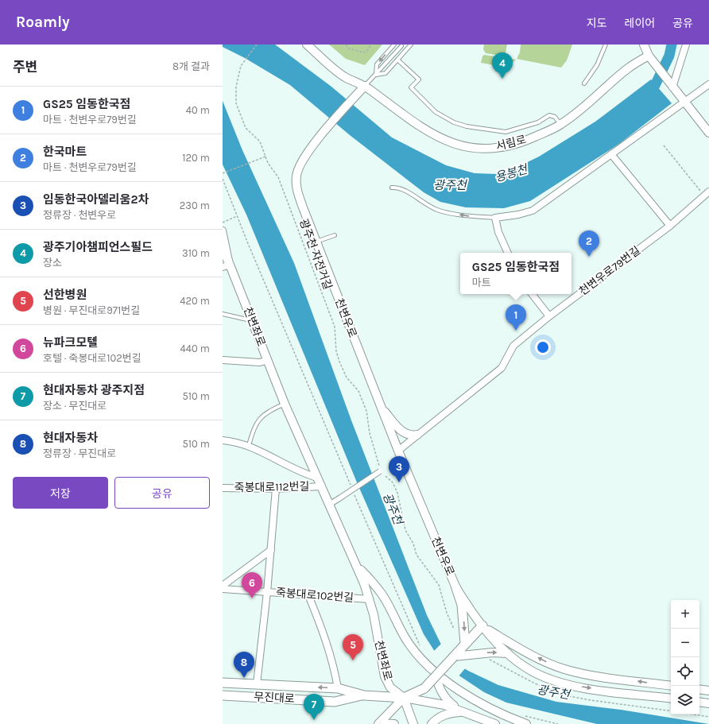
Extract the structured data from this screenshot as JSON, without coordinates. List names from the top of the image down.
{
  "streets": {
    "main road": ["무진대로"],
    "street": [
      "서림로",
      "천변우로79번길",
      "천변우로",
      "천변좌로",
      "죽봉대로112번길",
      "죽봉대로102번길"
    ],
    "path": ["광주천 자전거길"]
  },
  "crossings": [
    ["서림로", "천변우로"],
    ["천변우로79번길", "천변우로"],
    ["천변좌로", "죽봉대로112번길"],
    ["천변좌로", "죽봉대로102번길"],
    ["천변좌로", "무진대로"]
  ],
  "water": ["용봉천", "광주천"],
  "page": {
    "header": "Roamly",
    "nav": ["지도", "레이어", "공유"],
    "heading": ["주변", "8개 결과"],
    "pins": [
      "4",
      "2",
      "1",
      "3",
      "6",
      "5",
      "8",
      "7"
    ],
    "list": [
      {
        "mark": "1",
        "name": "GS25 임동한국점",
        "note": "마트 · 천변우로79번길",
        "value": "40 m"
      },
      {
        "mark": "2",
        "name": "한국마트",
        "note": "마트 · 천변우로79번길",
        "value": "120 m"
      },
      {
        "mark": "3",
        "name": "임동한국아델리움2차",
        "note": "정류장 · 천변우로",
        "value": "230 m"
      },
      {
        "mark": "4",
        "name": "광주기아챔피언스필드",
        "note": "장소",
        "value": "310 m"
      },
      {
        "mark": "5",
        "name": "선한병원",
        "note": "병원 · 무진대로971번길",
        "value": "420 m"
      },
      {
        "mark": "6",
        "name": "뉴파크모텔",
        "note": "호텔 · 죽봉대로102번길",
        "value": "440 m"
      },
      {
        "mark": "7",
        "name": "현대자동차 광주지점",
        "note": "장소 · 무진대로",
        "value": "510 m"
      },
      {
        "mark": "8",
        "name": "현대자동차",
        "note": "정류장 · 무진대로",
        "value": "510 m"
      }
    ],
    "popup": ["GS25 임동한국점", "마트"],
    "buttons": ["저장", "공유"],
    "map_buttons": ["+", "−"]
  }
}
